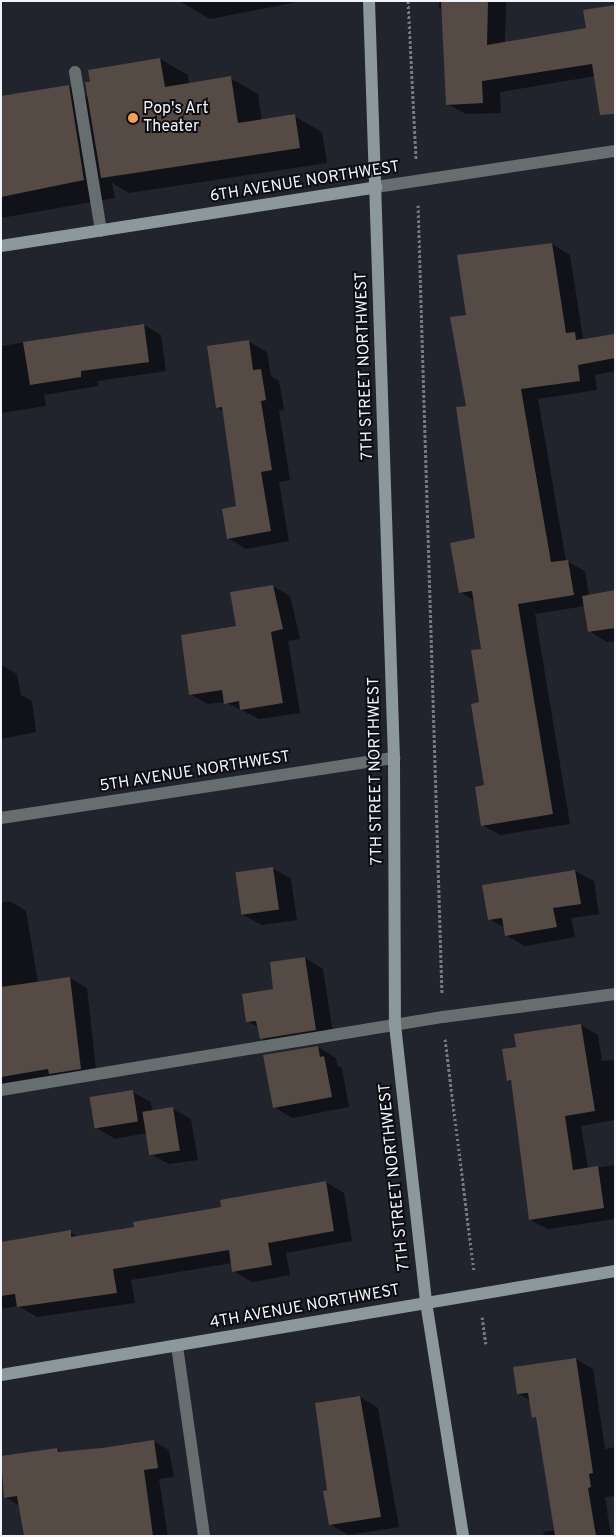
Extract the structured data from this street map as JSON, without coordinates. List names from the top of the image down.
{
  "streets": {
    "main road": ["6TH AVENUE NORTHWEST", "7TH STREET NORTHWEST", "4TH AVENUE NORTHWEST"],
    "street": ["5TH AVENUE NORTHWEST"]
  },
  "crossings": [
    ["6TH AVENUE NORTHWEST", "7TH STREET NORTHWEST"],
    ["7TH STREET NORTHWEST", "5TH AVENUE NORTHWEST"],
    ["7TH STREET NORTHWEST", "4TH AVENUE NORTHWEST"]
  ],
  "places": ["Pop's Art Theater"]
}
